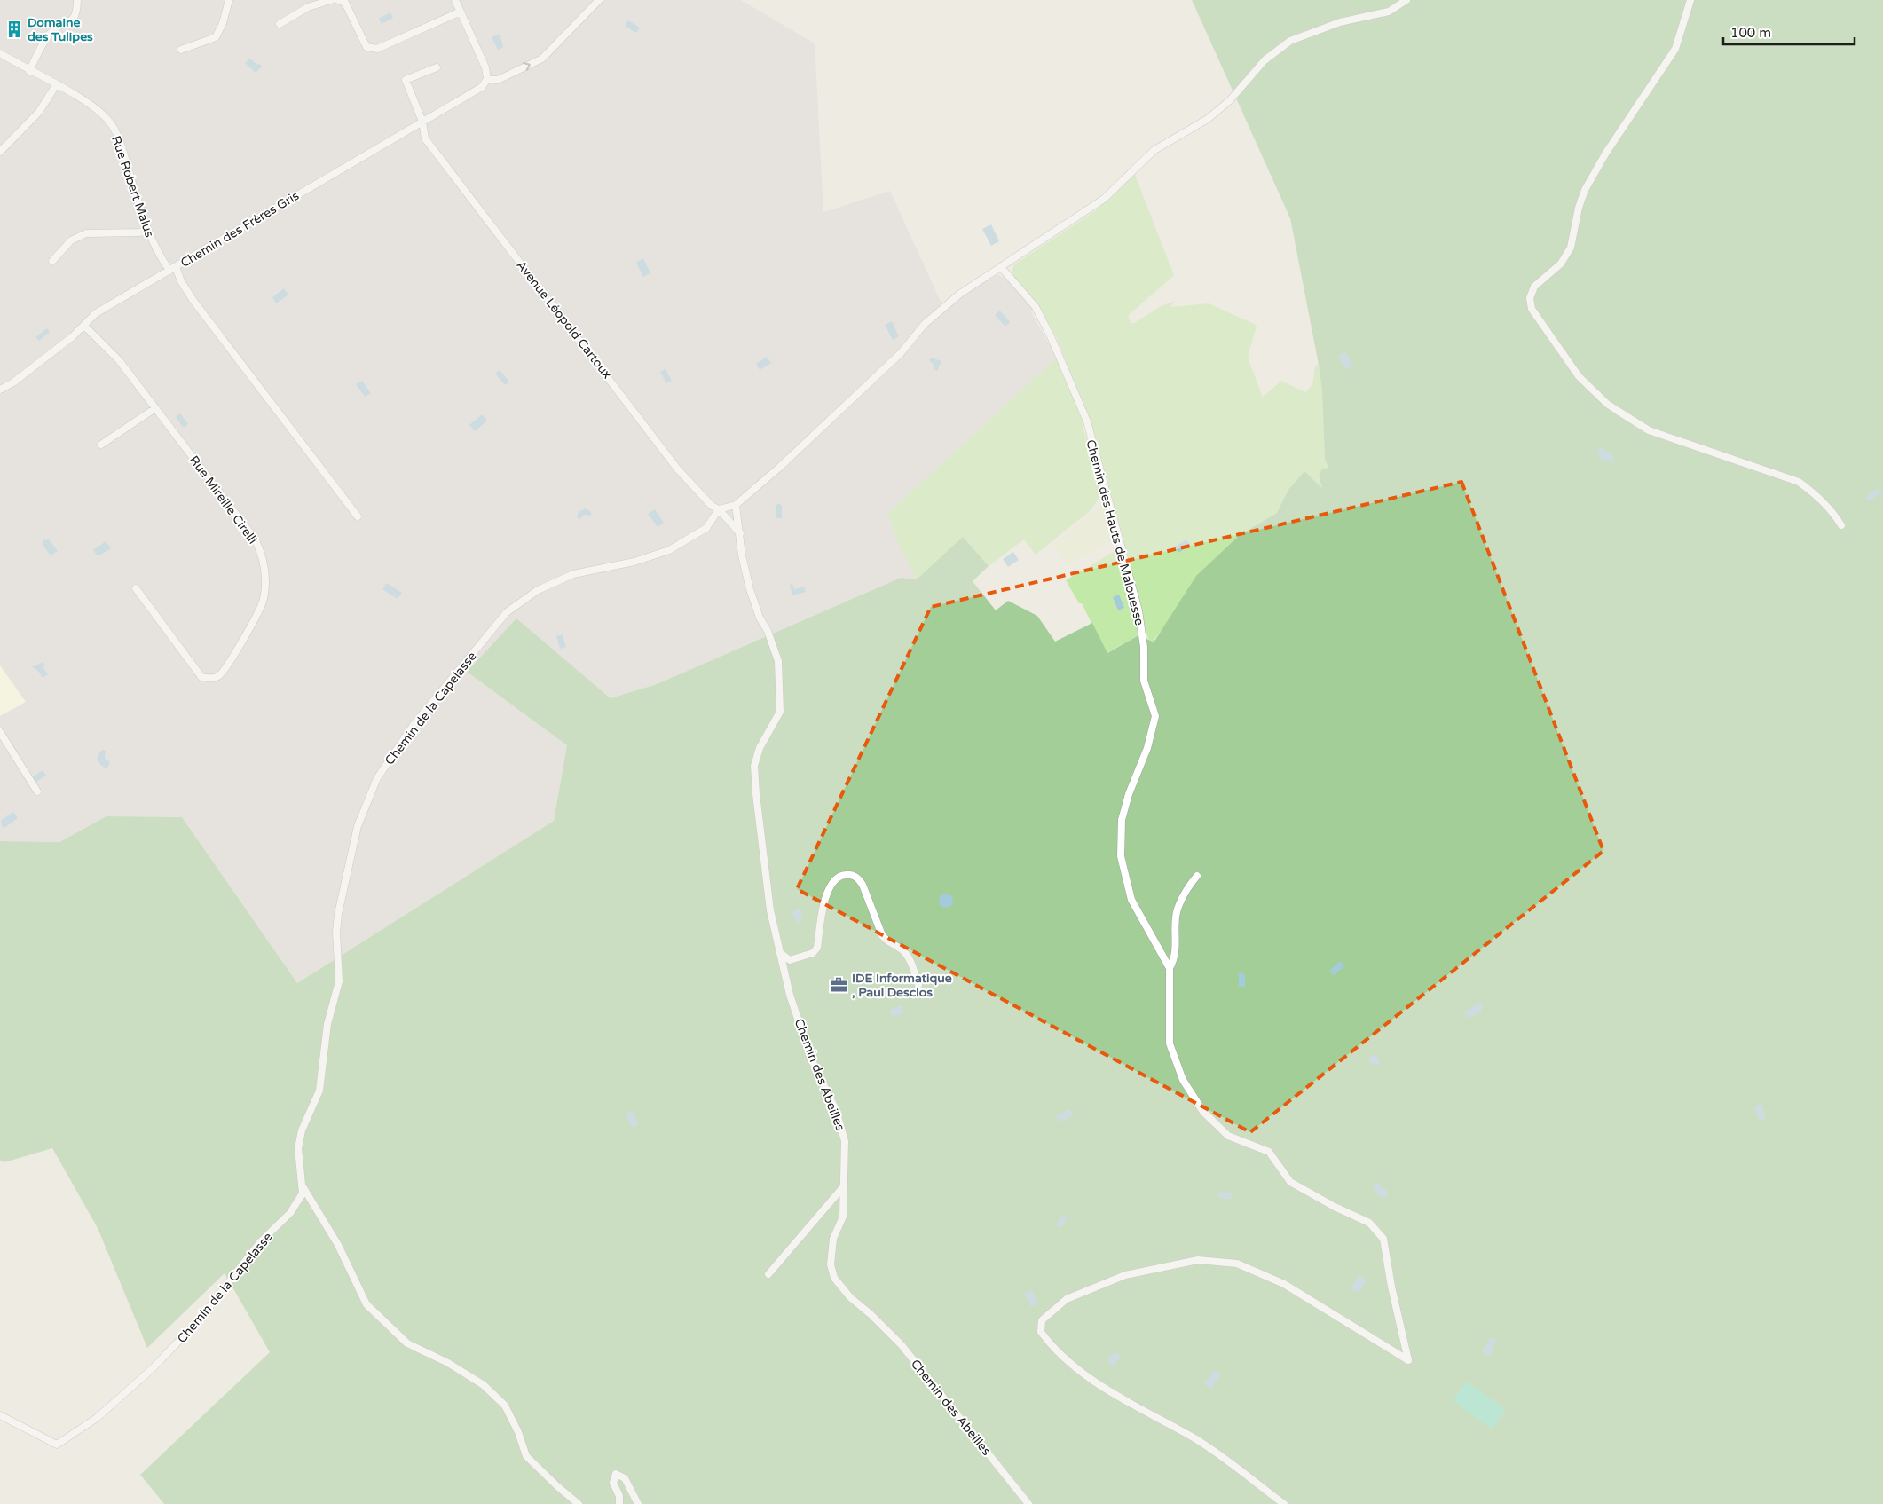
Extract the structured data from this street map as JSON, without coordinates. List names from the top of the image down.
{
  "streets": {
    "street": [
      "Rue Robert Malus",
      "Chemin des Frères Gris",
      "Avenue Léopold Cartoux",
      "Rue Mireille Cirelli",
      "Chemin des Hauts de Malouesse",
      "Chemin de la Capelasse",
      "Chemin des Abeilles"
    ]
  },
  "crossings": [
    ["Rue Robert Malus", "Chemin des Frères Gris"],
    ["Chemin des Frères Gris", "Avenue Léopold Cartoux"],
    ["Chemin des Frères Gris", "Rue Mireille Cirelli"],
    ["Avenue Léopold Cartoux", "Chemin de la Capelasse"]
  ],
  "places": {
    "building": ["Domaine des Tulipes"],
    "office": ["IDE Informatique , Paul Desclos"]
  },
  "scale_bar": "100 m"
}
